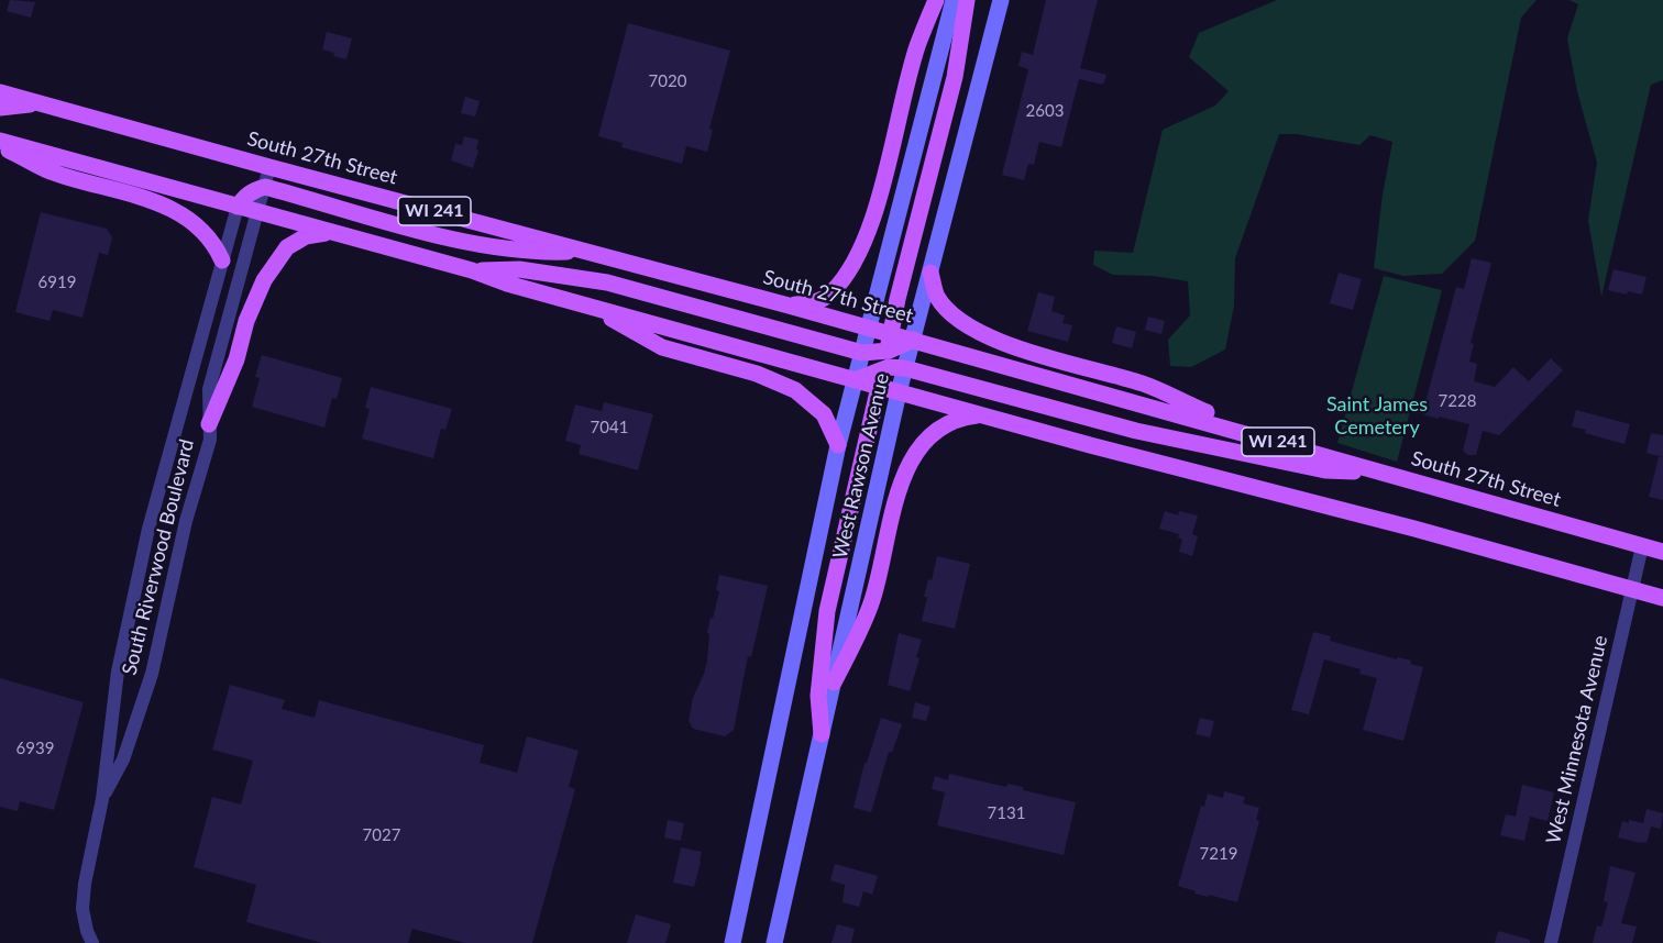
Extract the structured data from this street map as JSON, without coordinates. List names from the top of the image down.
{
  "streets": {
    "main road": ["South 27th Street", "WI 241", "West Rawson Avenue"],
    "street": ["South Riverwood Boulevard", "West Minnesota Avenue"]
  },
  "crossings": [
    ["South 27th Street", "West Rawson Avenue"],
    ["South 27th Street", "South Riverwood Boulevard"],
    ["South 27th Street", "West Minnesota Avenue"]
  ],
  "parks": ["Saint James Cemetery"],
  "house_numbers": [
    "7020",
    "2603",
    "6919",
    "7228",
    "7041",
    "6939",
    "7131",
    "7027",
    "7219"
  ]
}
